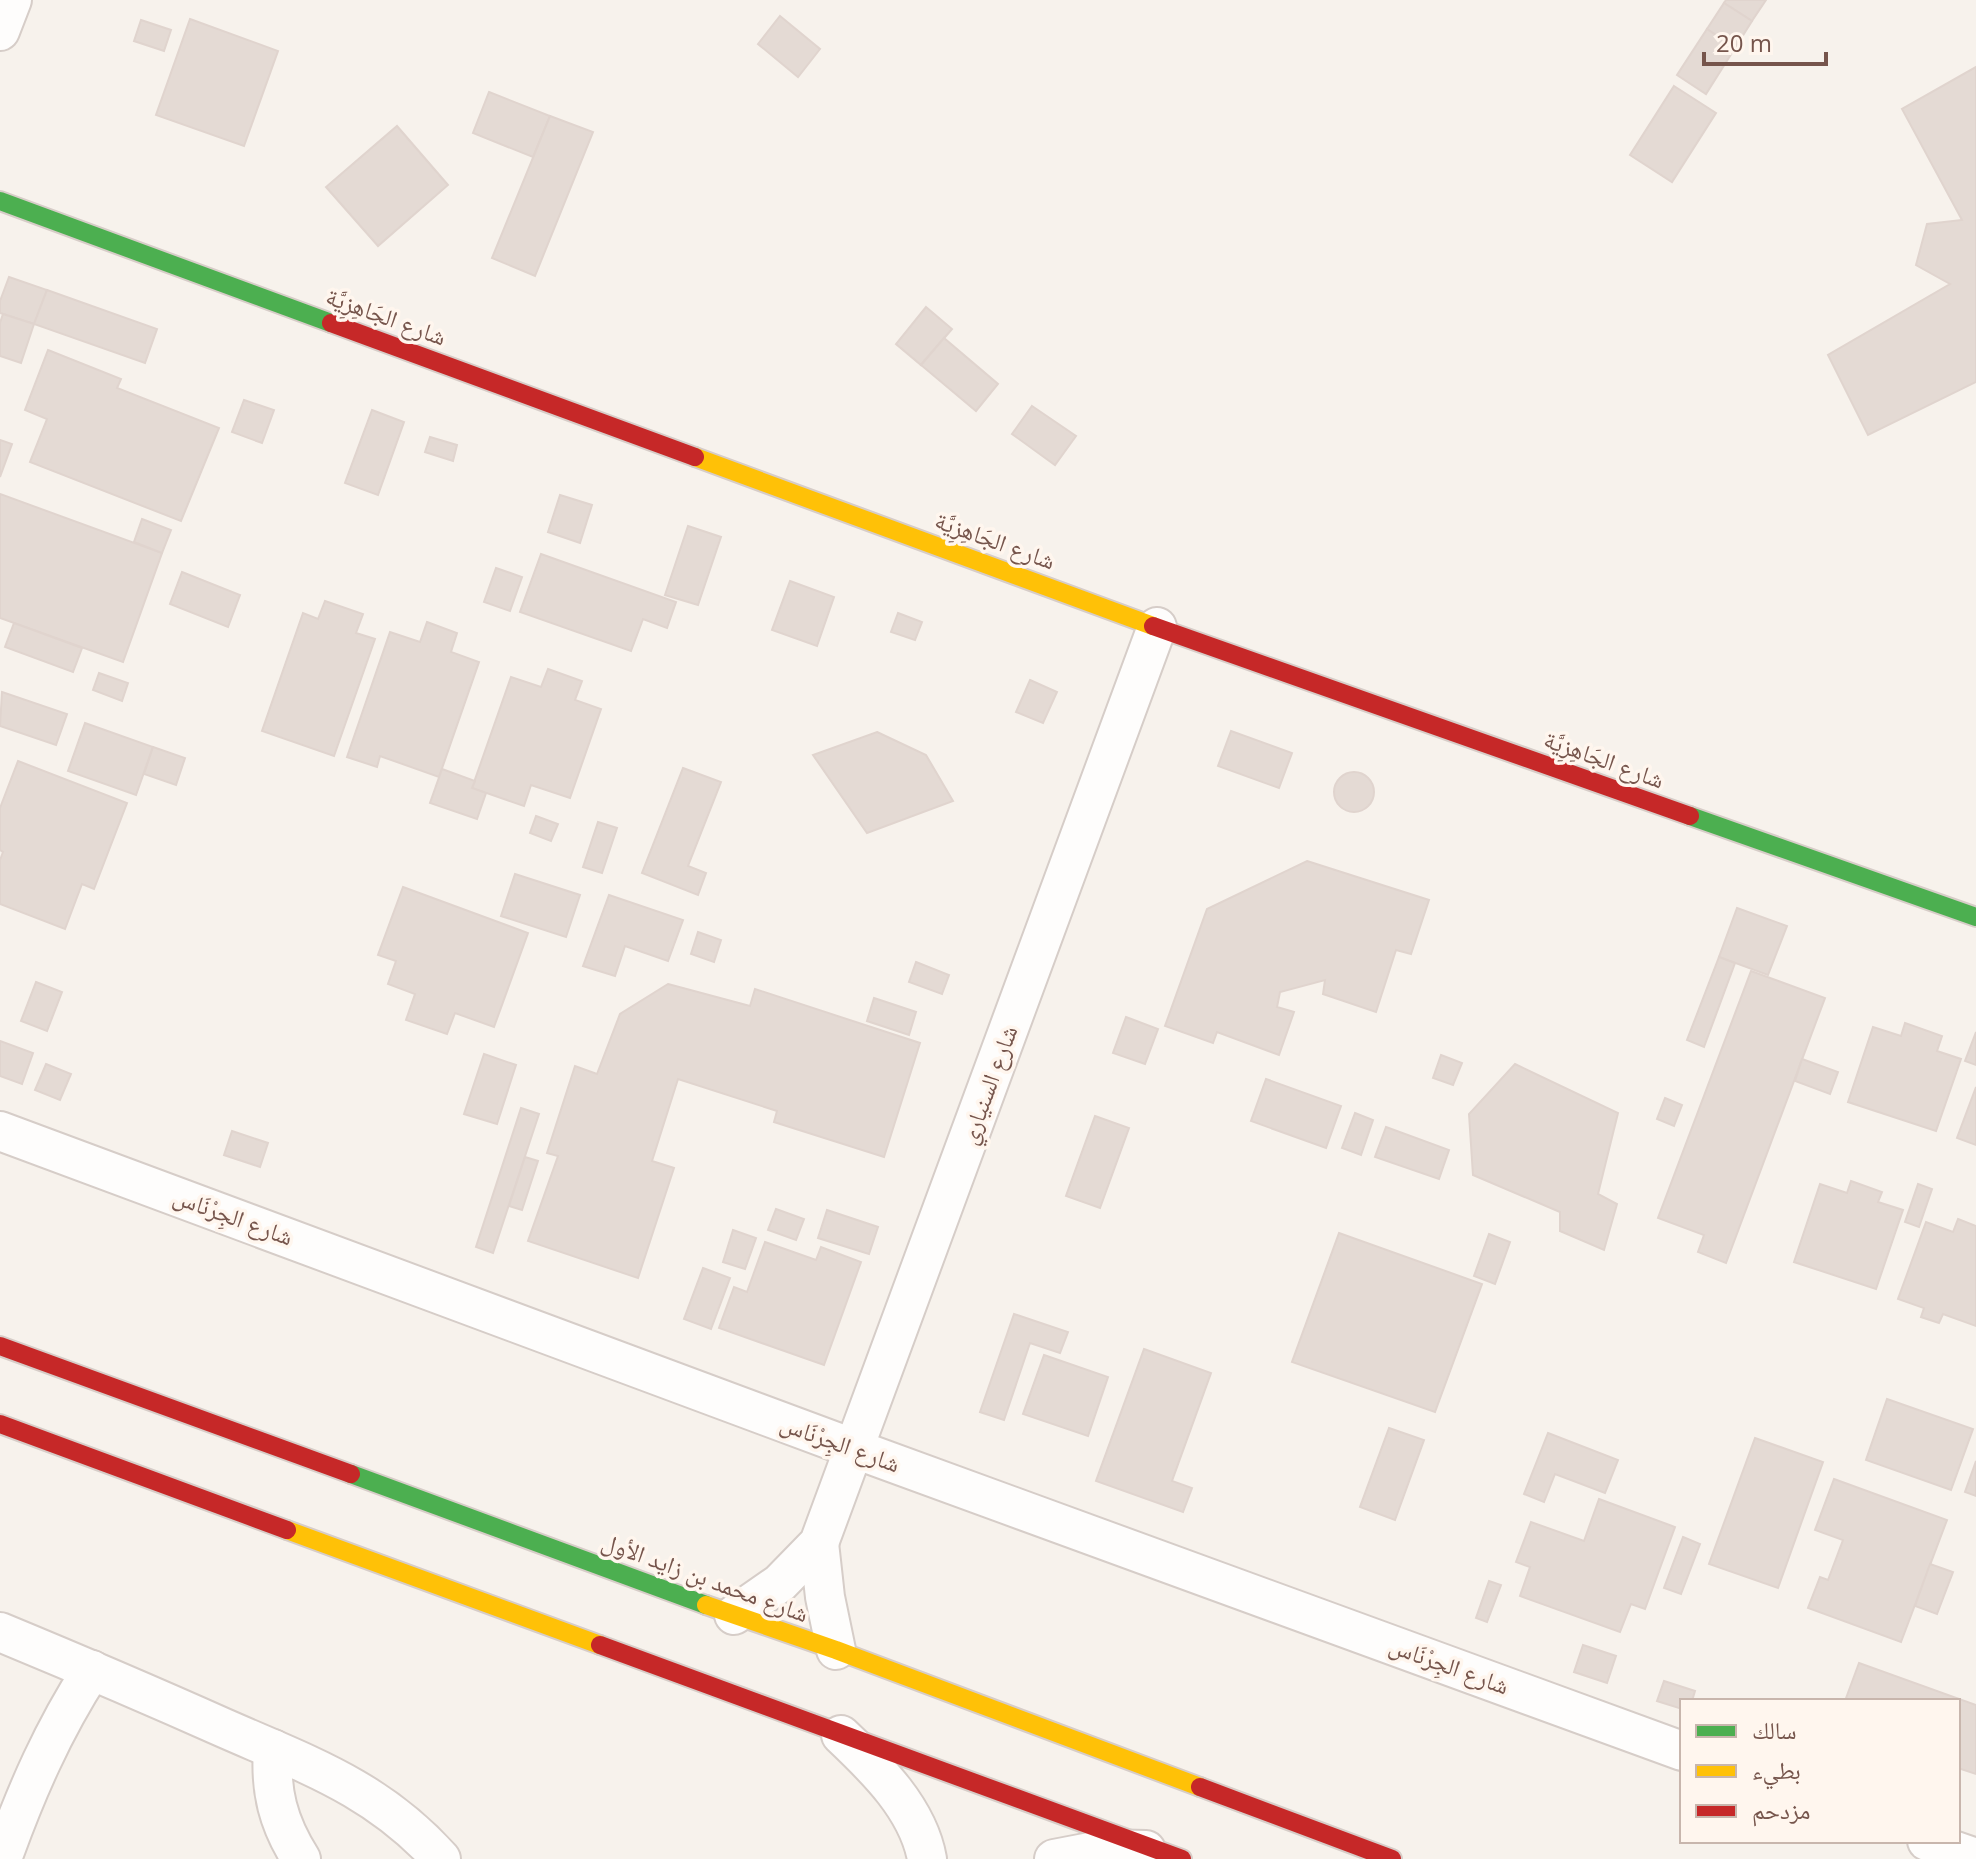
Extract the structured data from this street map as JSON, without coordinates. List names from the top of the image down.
{
  "streets": {
    "main road": ["شارع الجَاهِزِيَّة", "شارع محمد بن زايد الأول"],
    "street": ["شارع السنياري", "شارع الجِرْنَاس"]
  },
  "crossings": [
    ["شارع الجَاهِزِيَّة", "شارع السنياري"],
    ["شارع السنياري", "شارع الجِرْنَاس"],
    ["شارع السنياري", "شارع محمد بن زايد الأول"]
  ],
  "legend": ["سالك", "بطيء", "مزدحم"],
  "scale_bar": "20 m"
}
